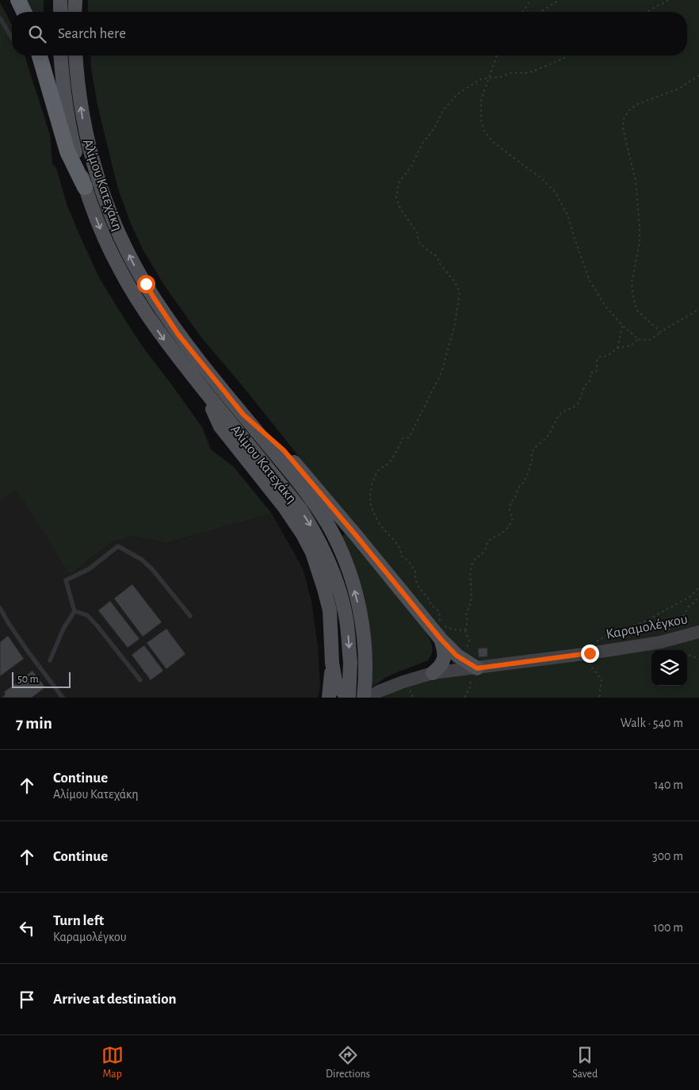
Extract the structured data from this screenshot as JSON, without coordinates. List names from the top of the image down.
{
  "streets": {
    "main road": ["Αλίμου Κατεχάκη"],
    "street": ["Καραμολέγκου"]
  },
  "scale_bar": "50 m",
  "page": {
    "search": "Search here",
    "scale": "50 m",
    "heading": ["7 min", "Walk · 540 m"],
    "list": [
      ["Continue", "Αλίμου Κατεχάκη", "140 m"],
      ["Continue", "300 m"],
      ["Turn left", "Καραμολέγκου", "100 m"],
      "Arrive at destination"
    ],
    "nav": ["Map", "Directions", "Saved"]
  }
}
